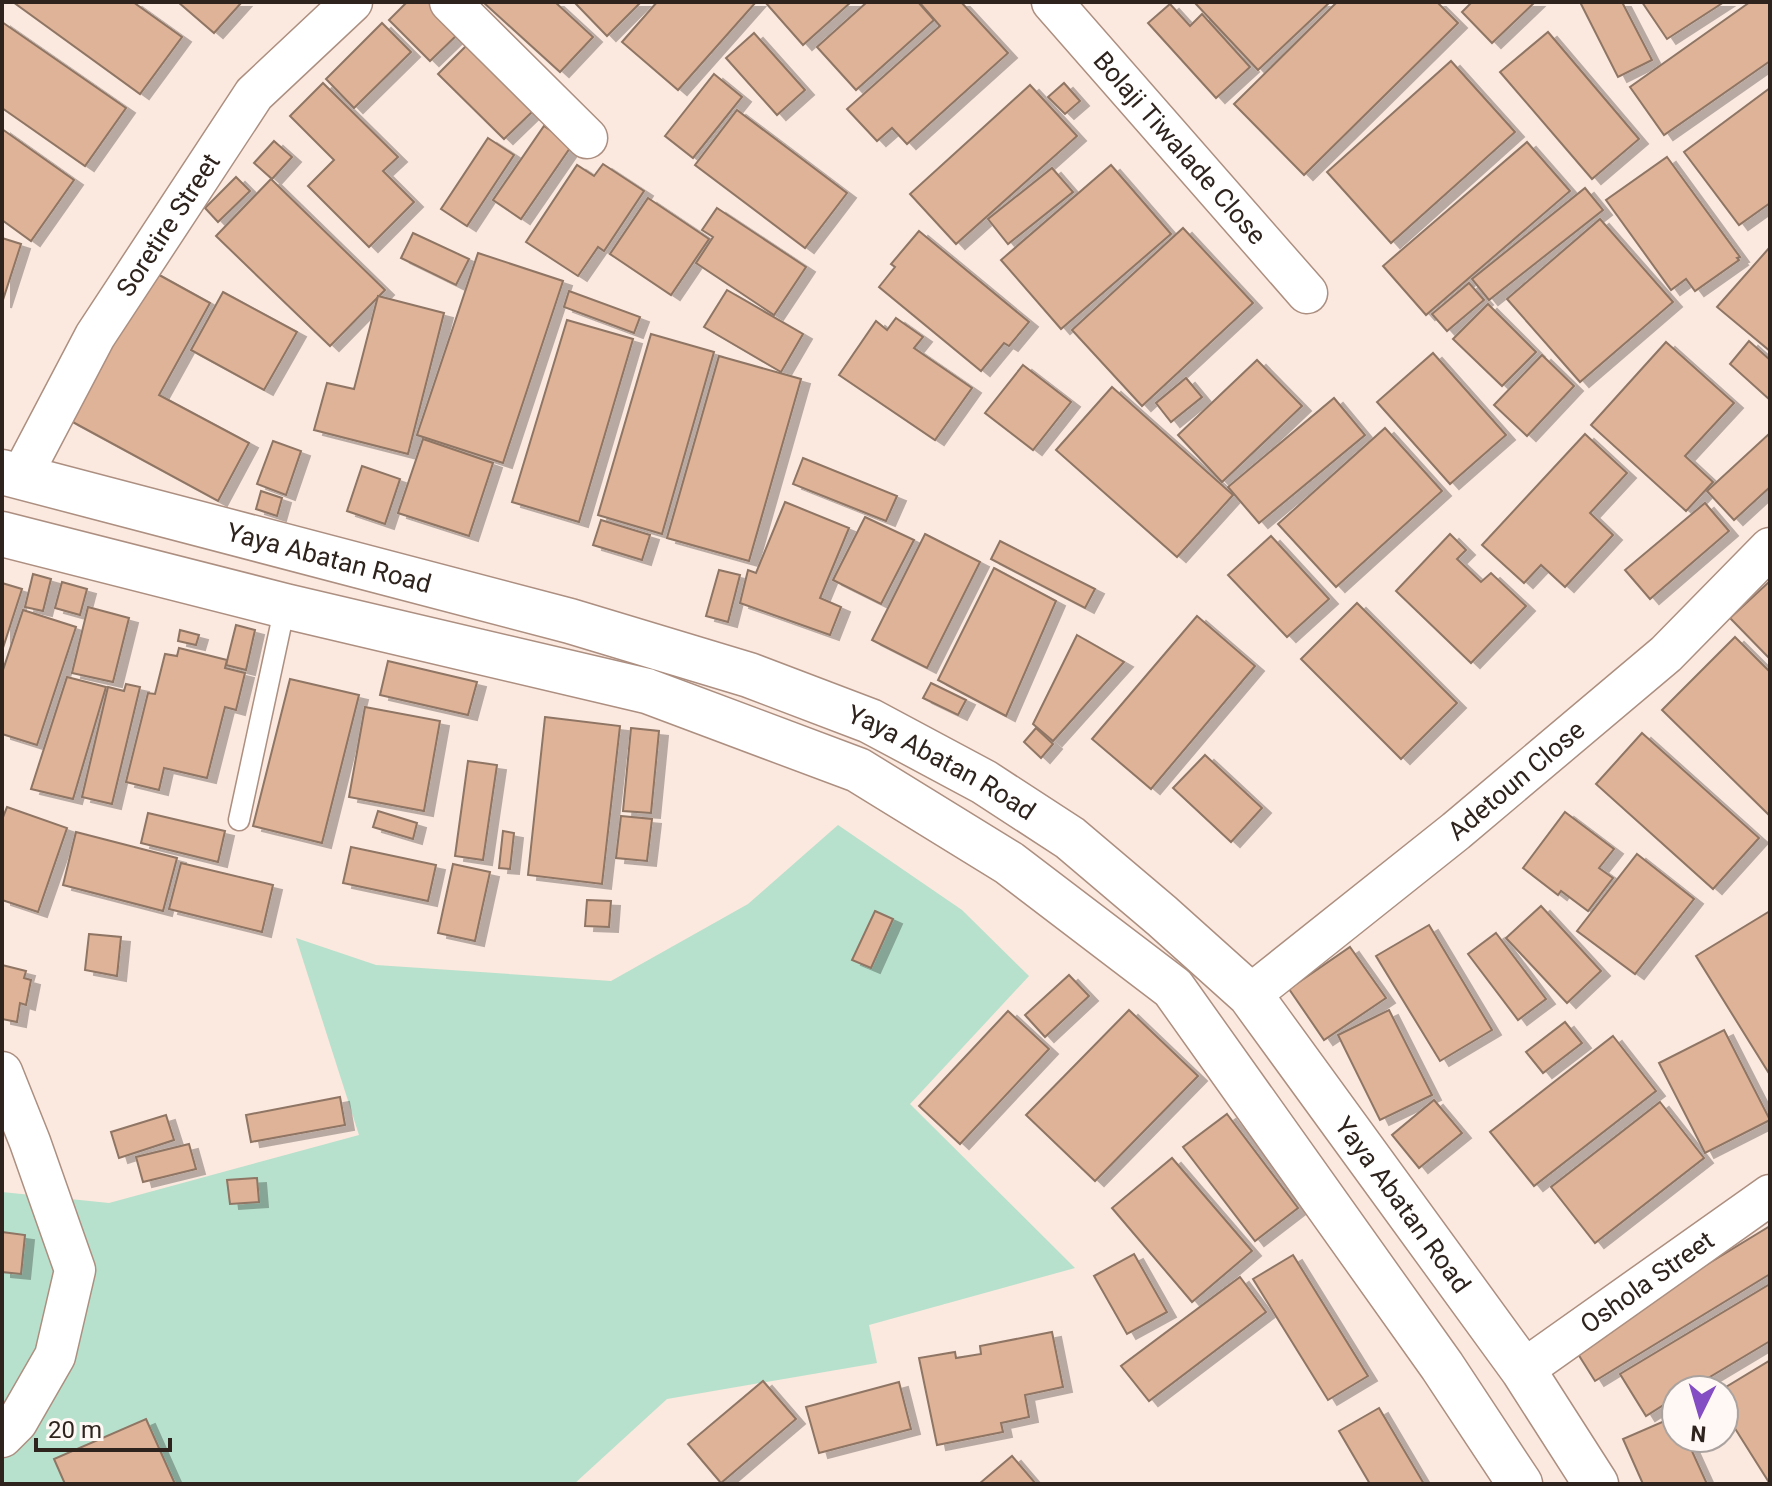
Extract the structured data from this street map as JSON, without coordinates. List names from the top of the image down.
{
  "streets": {
    "main road": ["Yaya Abatan Road"],
    "street": [
      "Bolaji Tiwalade Close",
      "Soretire Street",
      "Adetoun Close",
      "Oshola Street"
    ]
  },
  "crossings": [
    ["Soretire Street", "Yaya Abatan Road"],
    ["Yaya Abatan Road", "Adetoun Close"],
    ["Yaya Abatan Road", "Oshola Street"]
  ],
  "scale_bar": "20 m",
  "north": "bottom"
}
